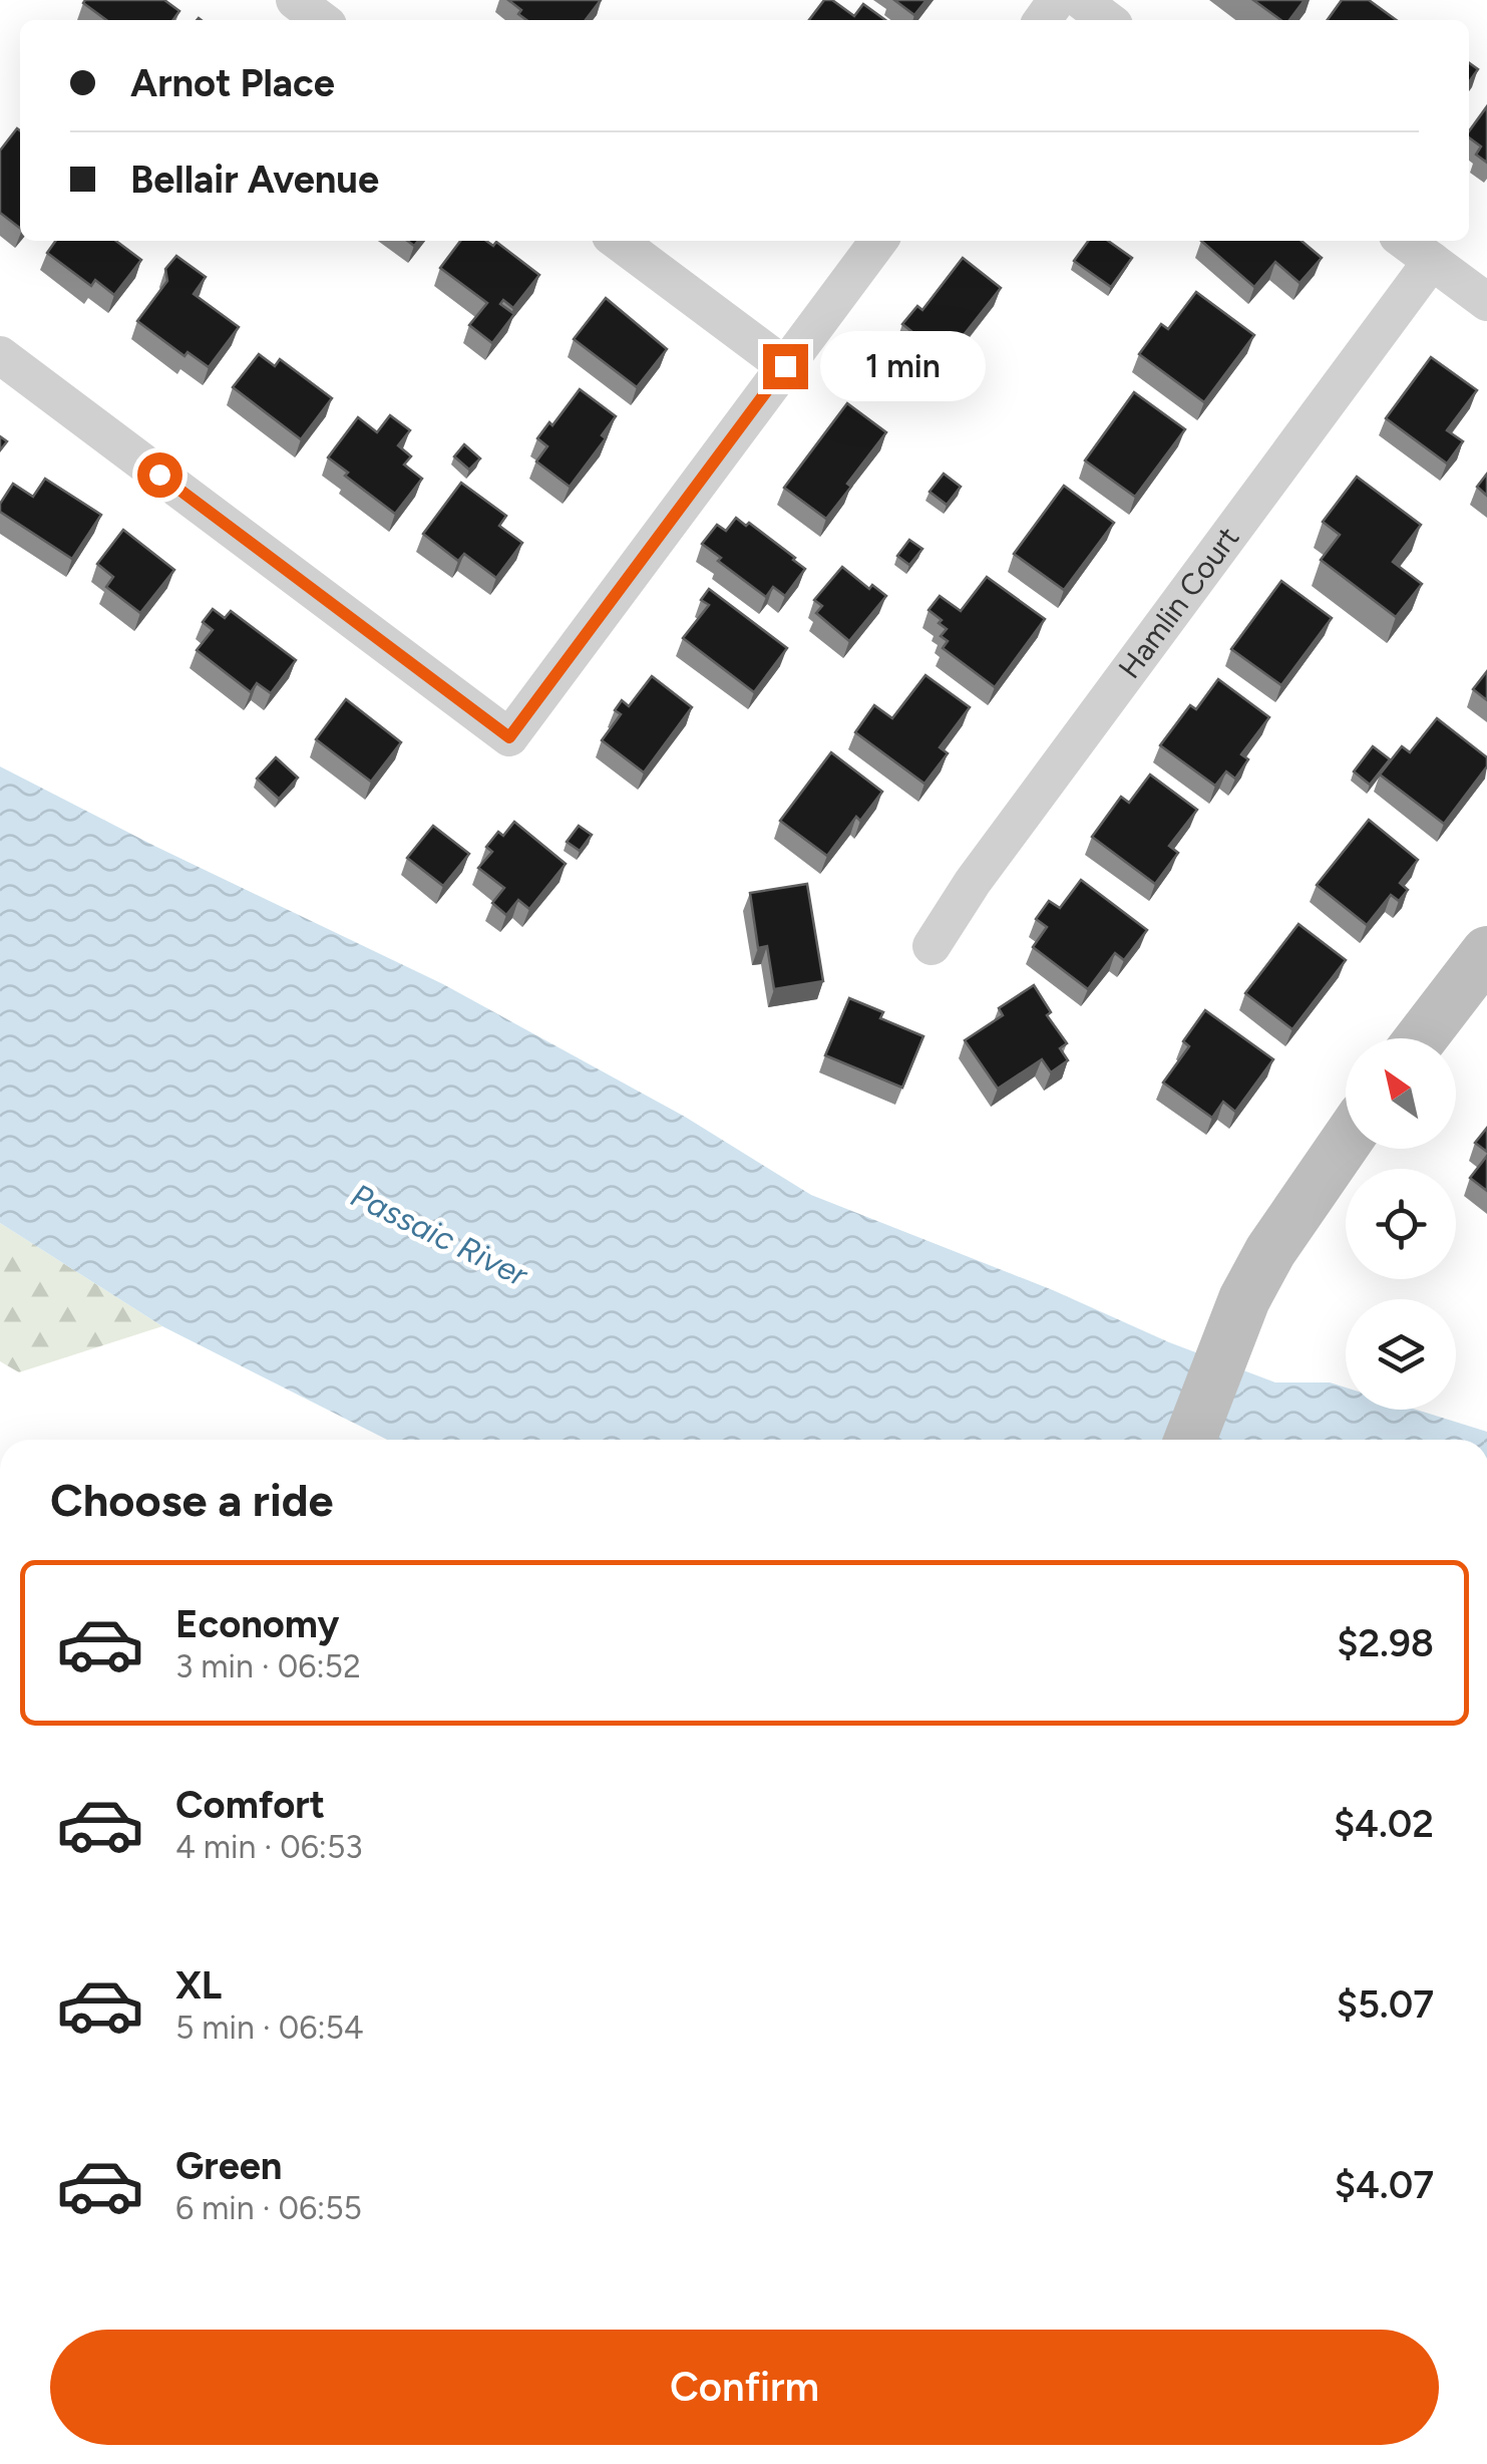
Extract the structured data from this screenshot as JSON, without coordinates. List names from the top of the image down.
{
  "streets": {
    "street": ["Hamlin Court"]
  },
  "water": ["Passaic River"],
  "north": "top left",
  "page": {
    "banner": ["Arnot Place", "Bellair Avenue"],
    "bubble": "1 min",
    "heading": "Choose a ride",
    "list": [
      {
        "name": "Economy",
        "note": "3 min · 06:52",
        "value": "$2.98"
      },
      {
        "name": "Comfort",
        "note": "4 min · 06:53",
        "value": "$4.02"
      },
      {
        "name": "XL",
        "note": "5 min · 06:54",
        "value": "$5.07"
      },
      {
        "name": "Green",
        "note": "6 min · 06:55",
        "value": "$4.07"
      }
    ],
    "buttons": "Confirm"
  }
}
